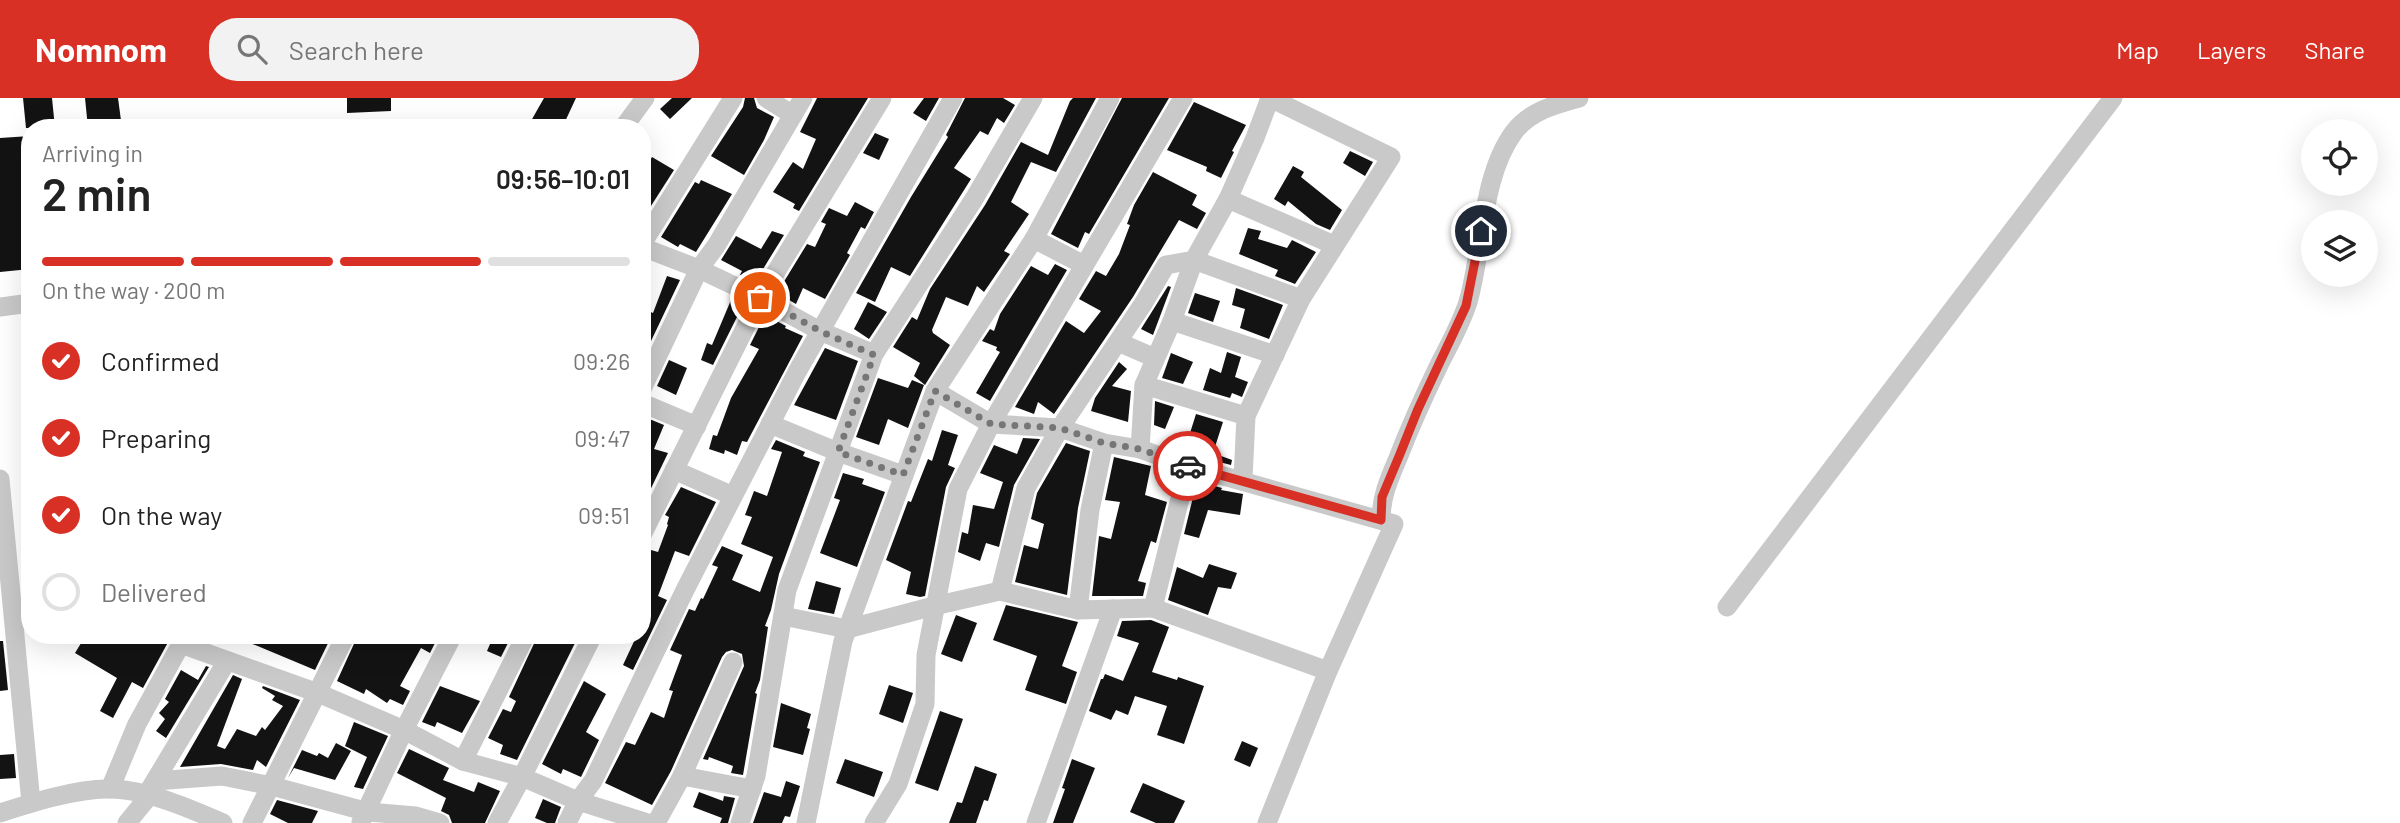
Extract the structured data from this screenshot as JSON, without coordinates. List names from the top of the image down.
{
  "page": {
    "header": "Nomnom",
    "search": "Search here",
    "nav": ["Map", "Layers", "Share"],
    "heading": ["2 min", "Arriving in", "09:56–10:01"],
    "bar": "On the way · 200 m",
    "list": [
      ["Confirmed", "09:26"],
      ["Preparing", "09:47"],
      ["On the way", "09:51"],
      "Delivered"
    ]
  }
}
